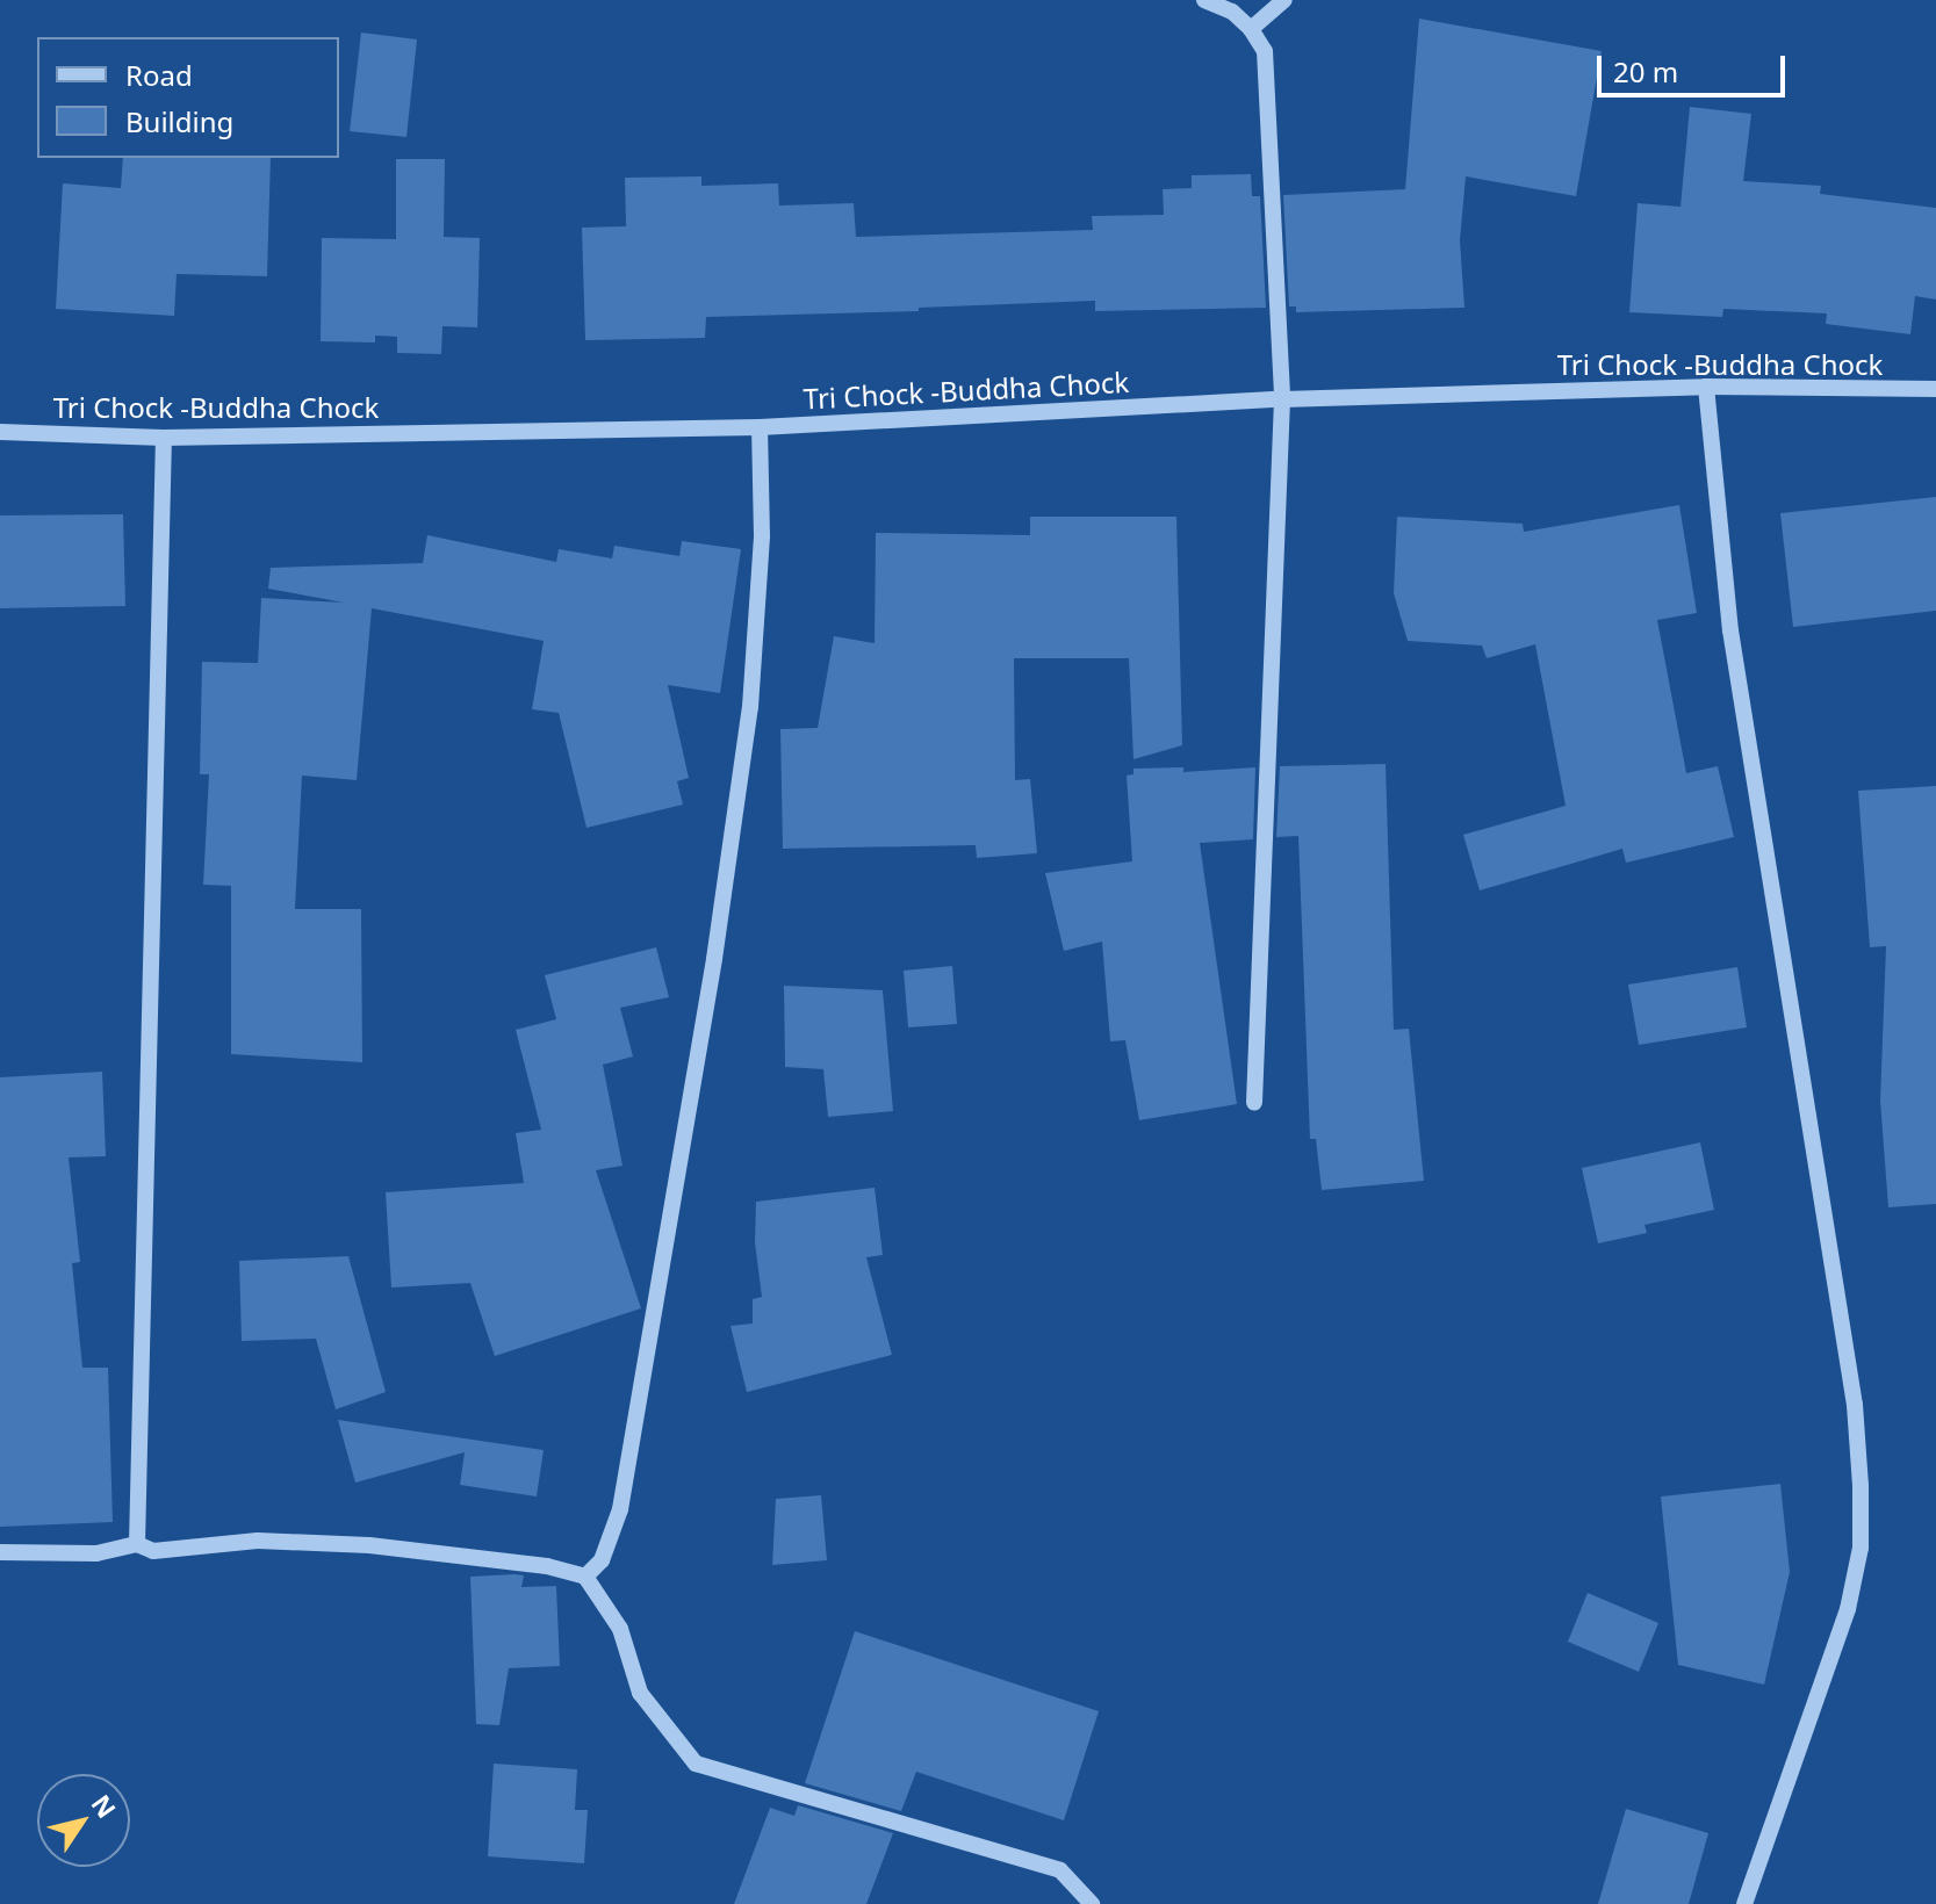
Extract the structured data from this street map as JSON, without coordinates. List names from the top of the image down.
{
  "streets": {
    "street": ["Tri Chock -Buddha Chock"]
  },
  "legend": ["Road", "Building"],
  "scale_bar": "20 m",
  "north": "top right"
}
